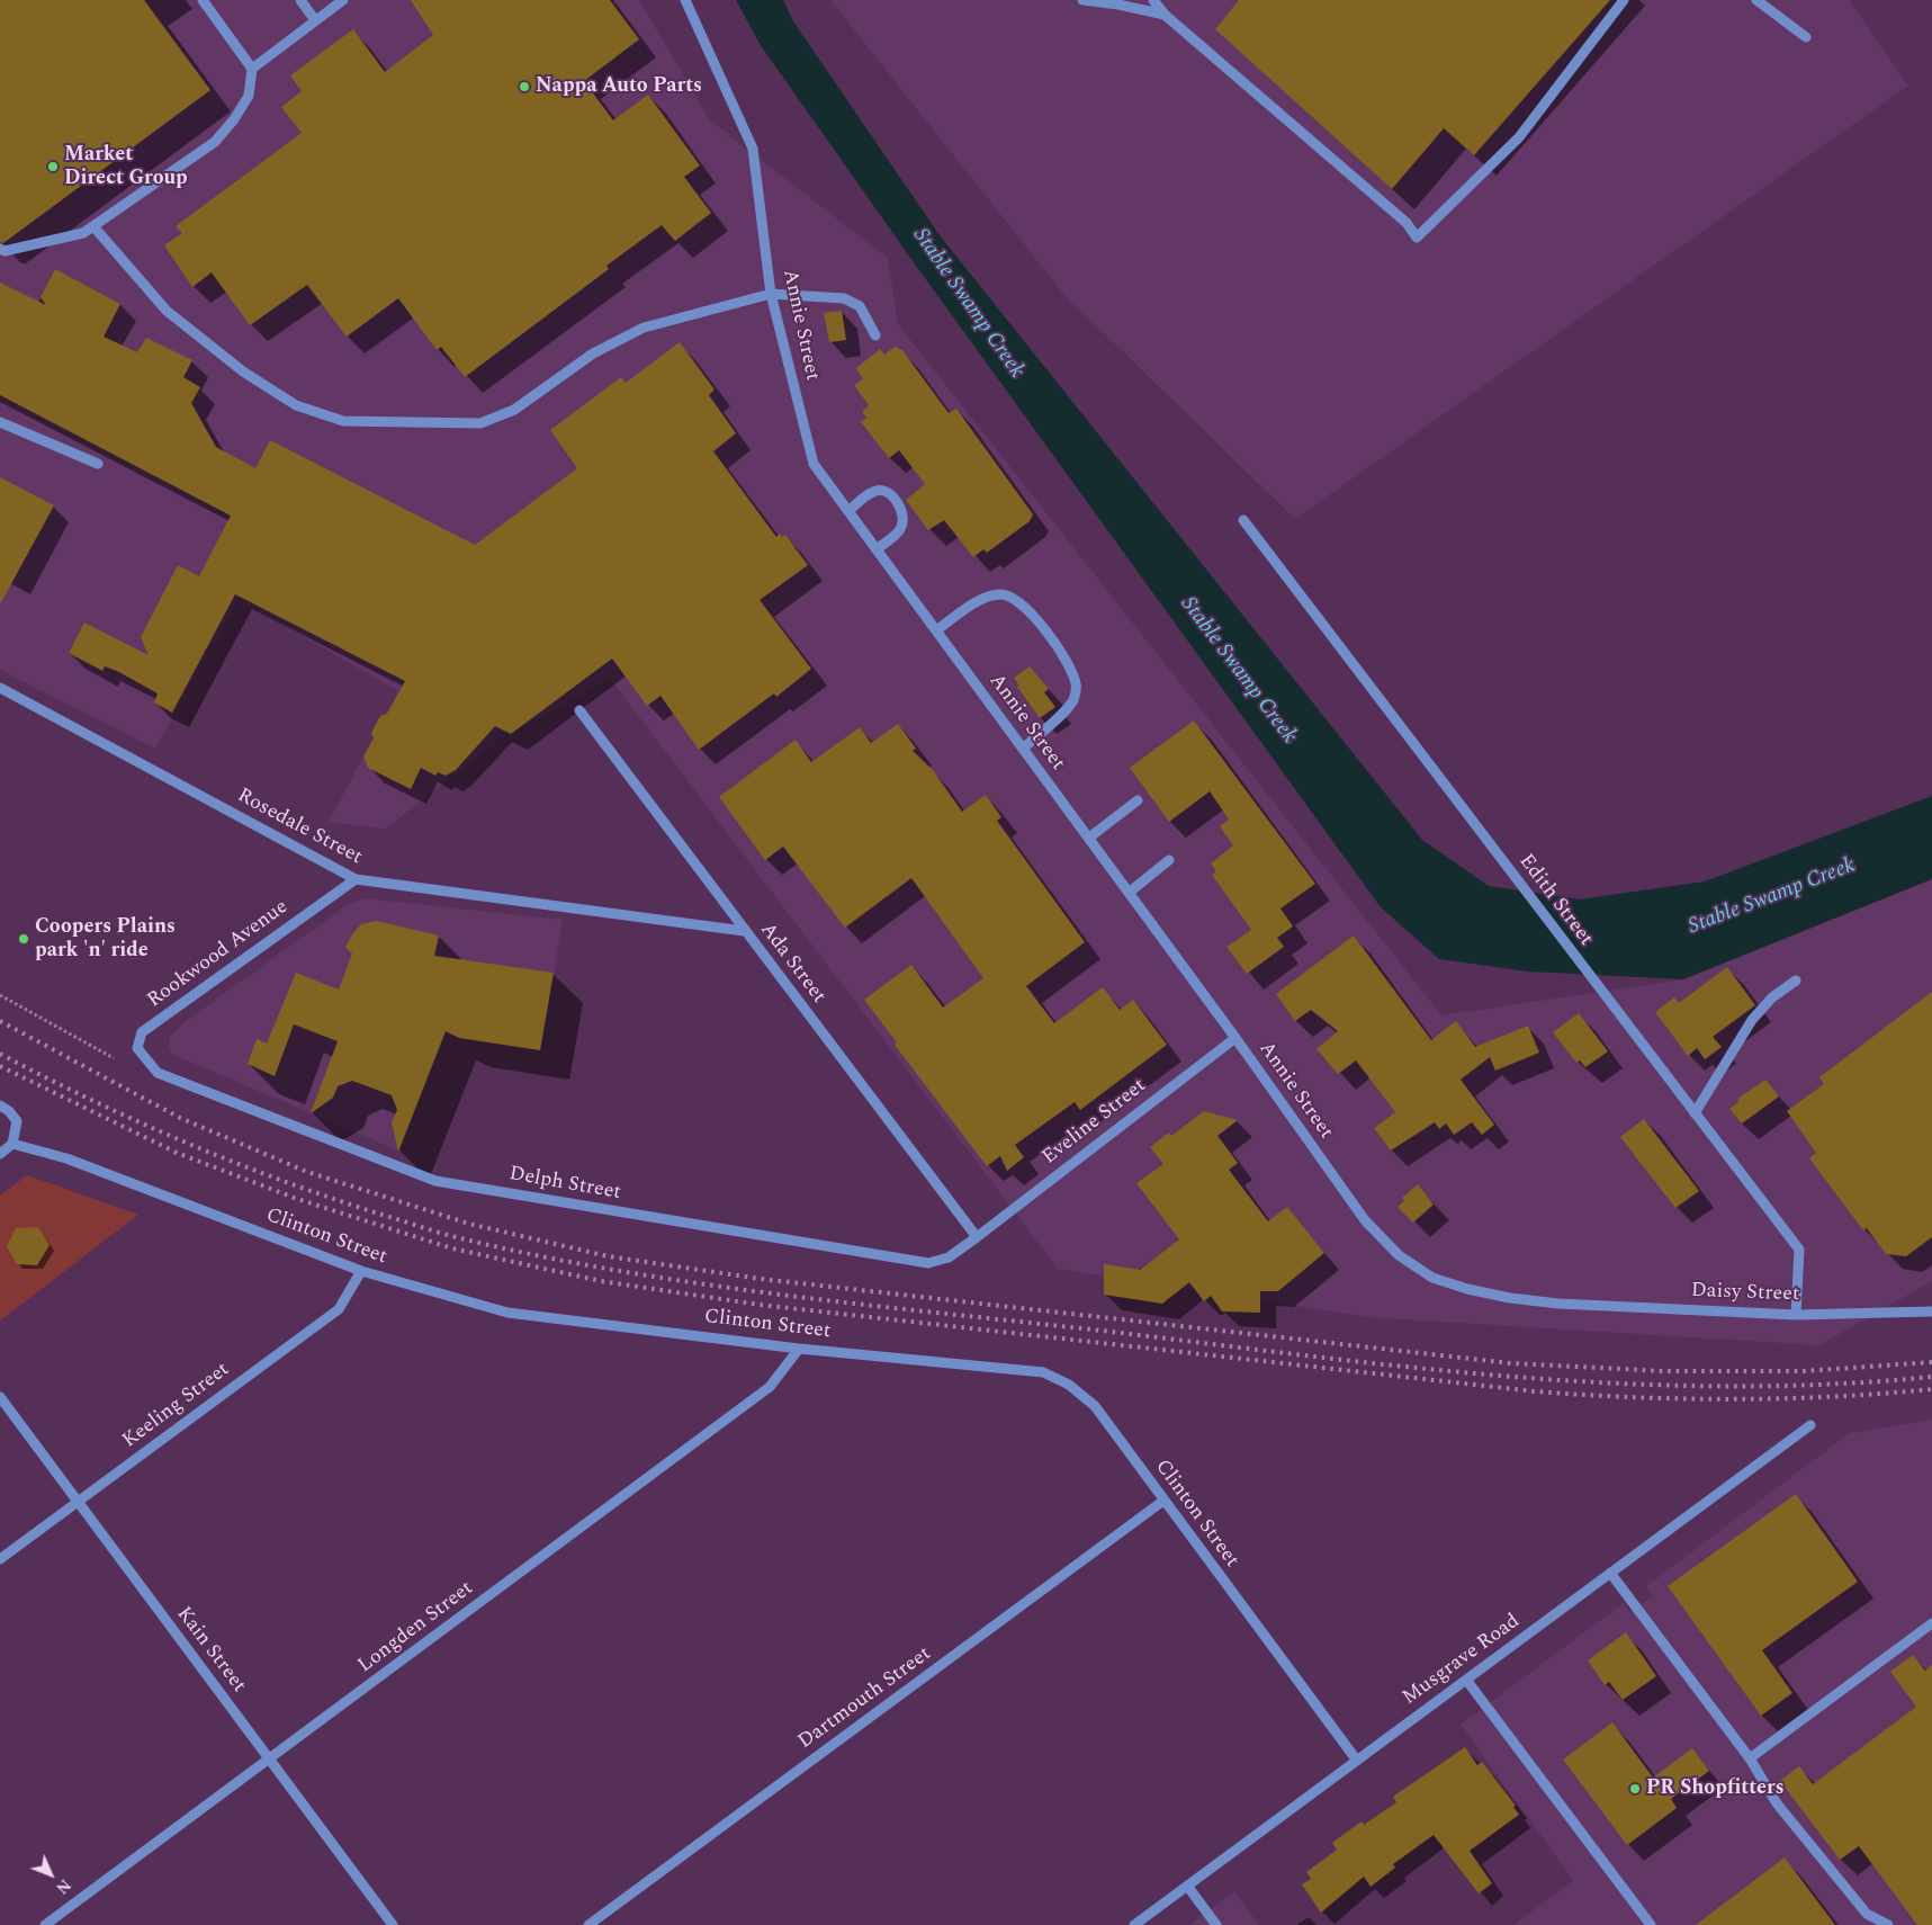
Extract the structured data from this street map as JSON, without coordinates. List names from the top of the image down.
{
  "streets": {
    "street": [
      "Annie Street",
      "Rosedale Street",
      "Edith Street",
      "Rookwood Avenue",
      "Ada Street",
      "Eveline Street",
      "Delph Street",
      "Clinton Street",
      "Daisy Street",
      "Keeling Street",
      "Longden Street",
      "Kain Street",
      "Musgrave Road",
      "Dartmouth Street"
    ]
  },
  "crossings": [
    ["Annie Street", "Eveline Street"],
    ["Annie Street", "Daisy Street"],
    ["Rosedale Street", "Rookwood Avenue"],
    ["Rosedale Street", "Ada Street"],
    ["Edith Street", "Daisy Street"],
    ["Rookwood Avenue", "Delph Street"],
    ["Ada Street", "Eveline Street"],
    ["Ada Street", "Delph Street"],
    ["Eveline Street", "Delph Street"],
    ["Clinton Street", "Keeling Street"],
    ["Clinton Street", "Longden Street"],
    ["Clinton Street", "Musgrave Road"],
    ["Clinton Street", "Dartmouth Street"],
    ["Keeling Street", "Kain Street"],
    ["Longden Street", "Kain Street"]
  ],
  "water": ["Stable Swamp Creek"],
  "places": [
    "Nappa Auto Parts",
    "Market Direct Group",
    "Coopers Plains park 'n' ride",
    "PR Shopfitters"
  ],
  "north": "bottom right"
}
